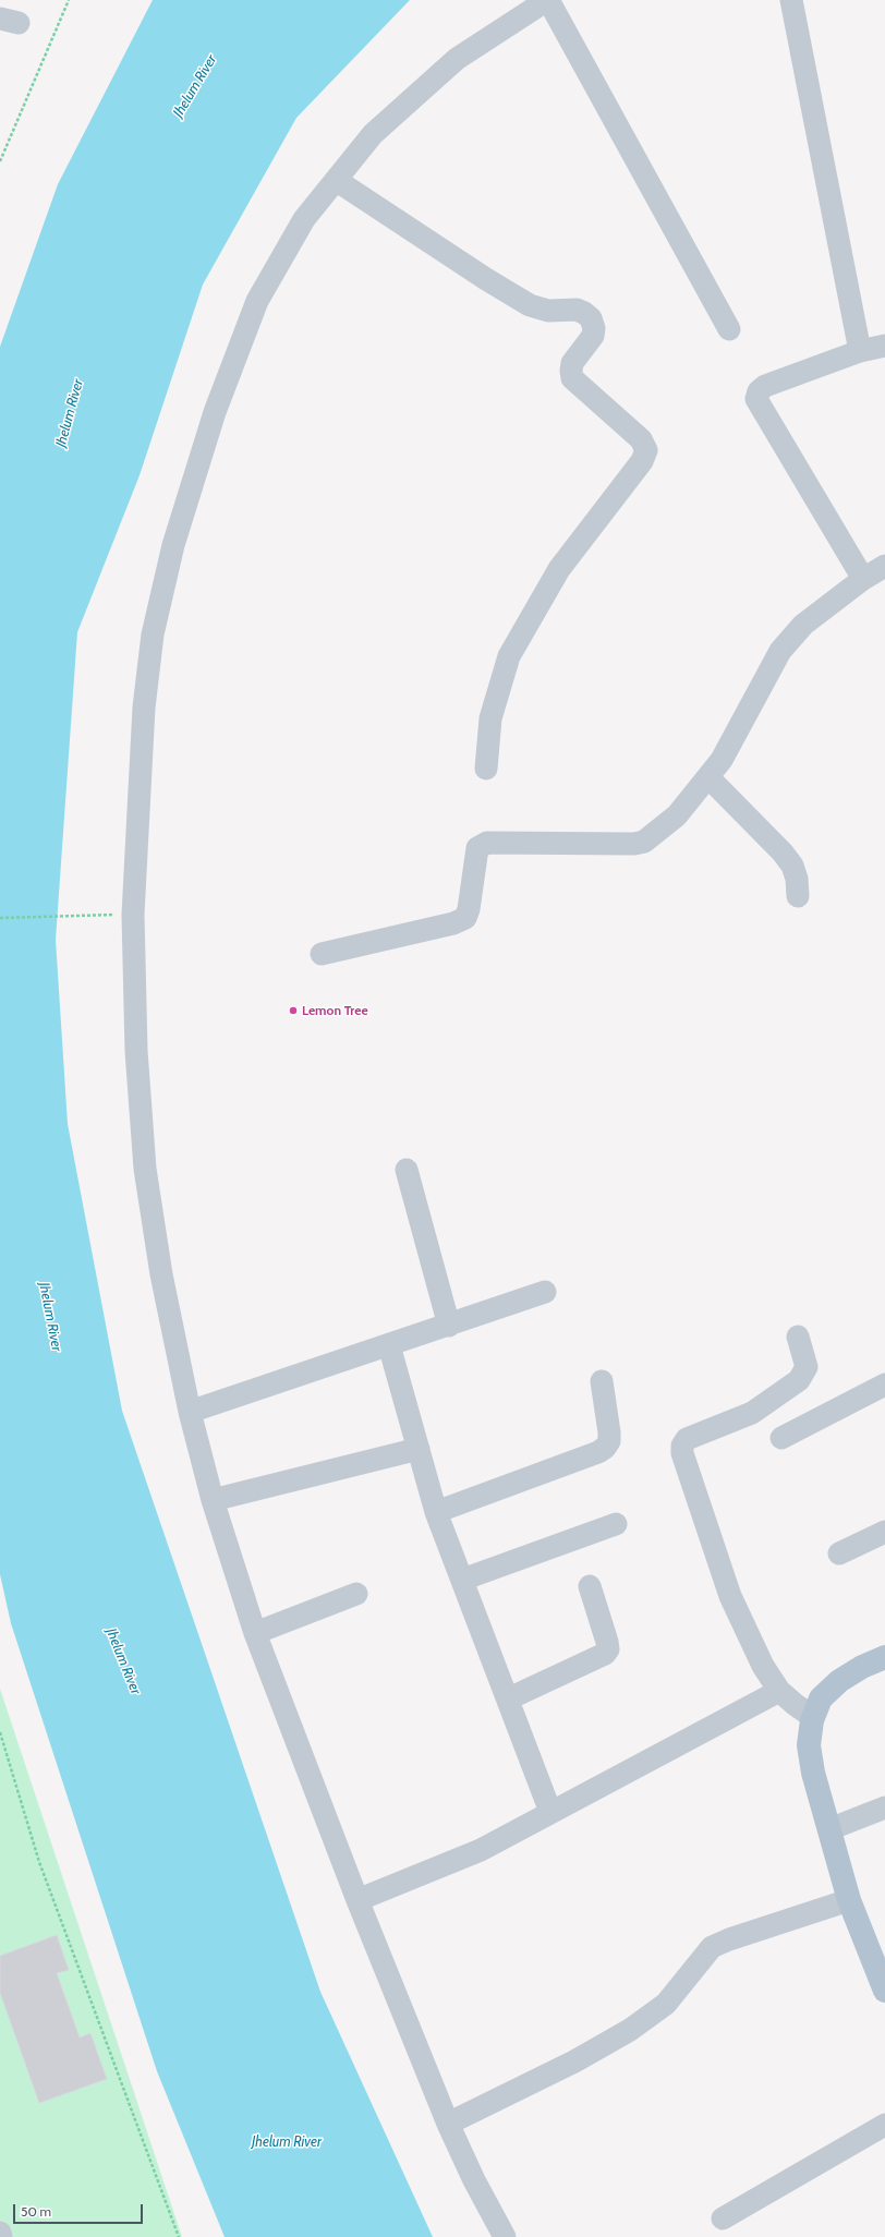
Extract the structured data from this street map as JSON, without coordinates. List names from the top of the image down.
{
  "water": ["Jhelum River"],
  "places": ["Lemon Tree"],
  "scale_bar": "50 m"
}
